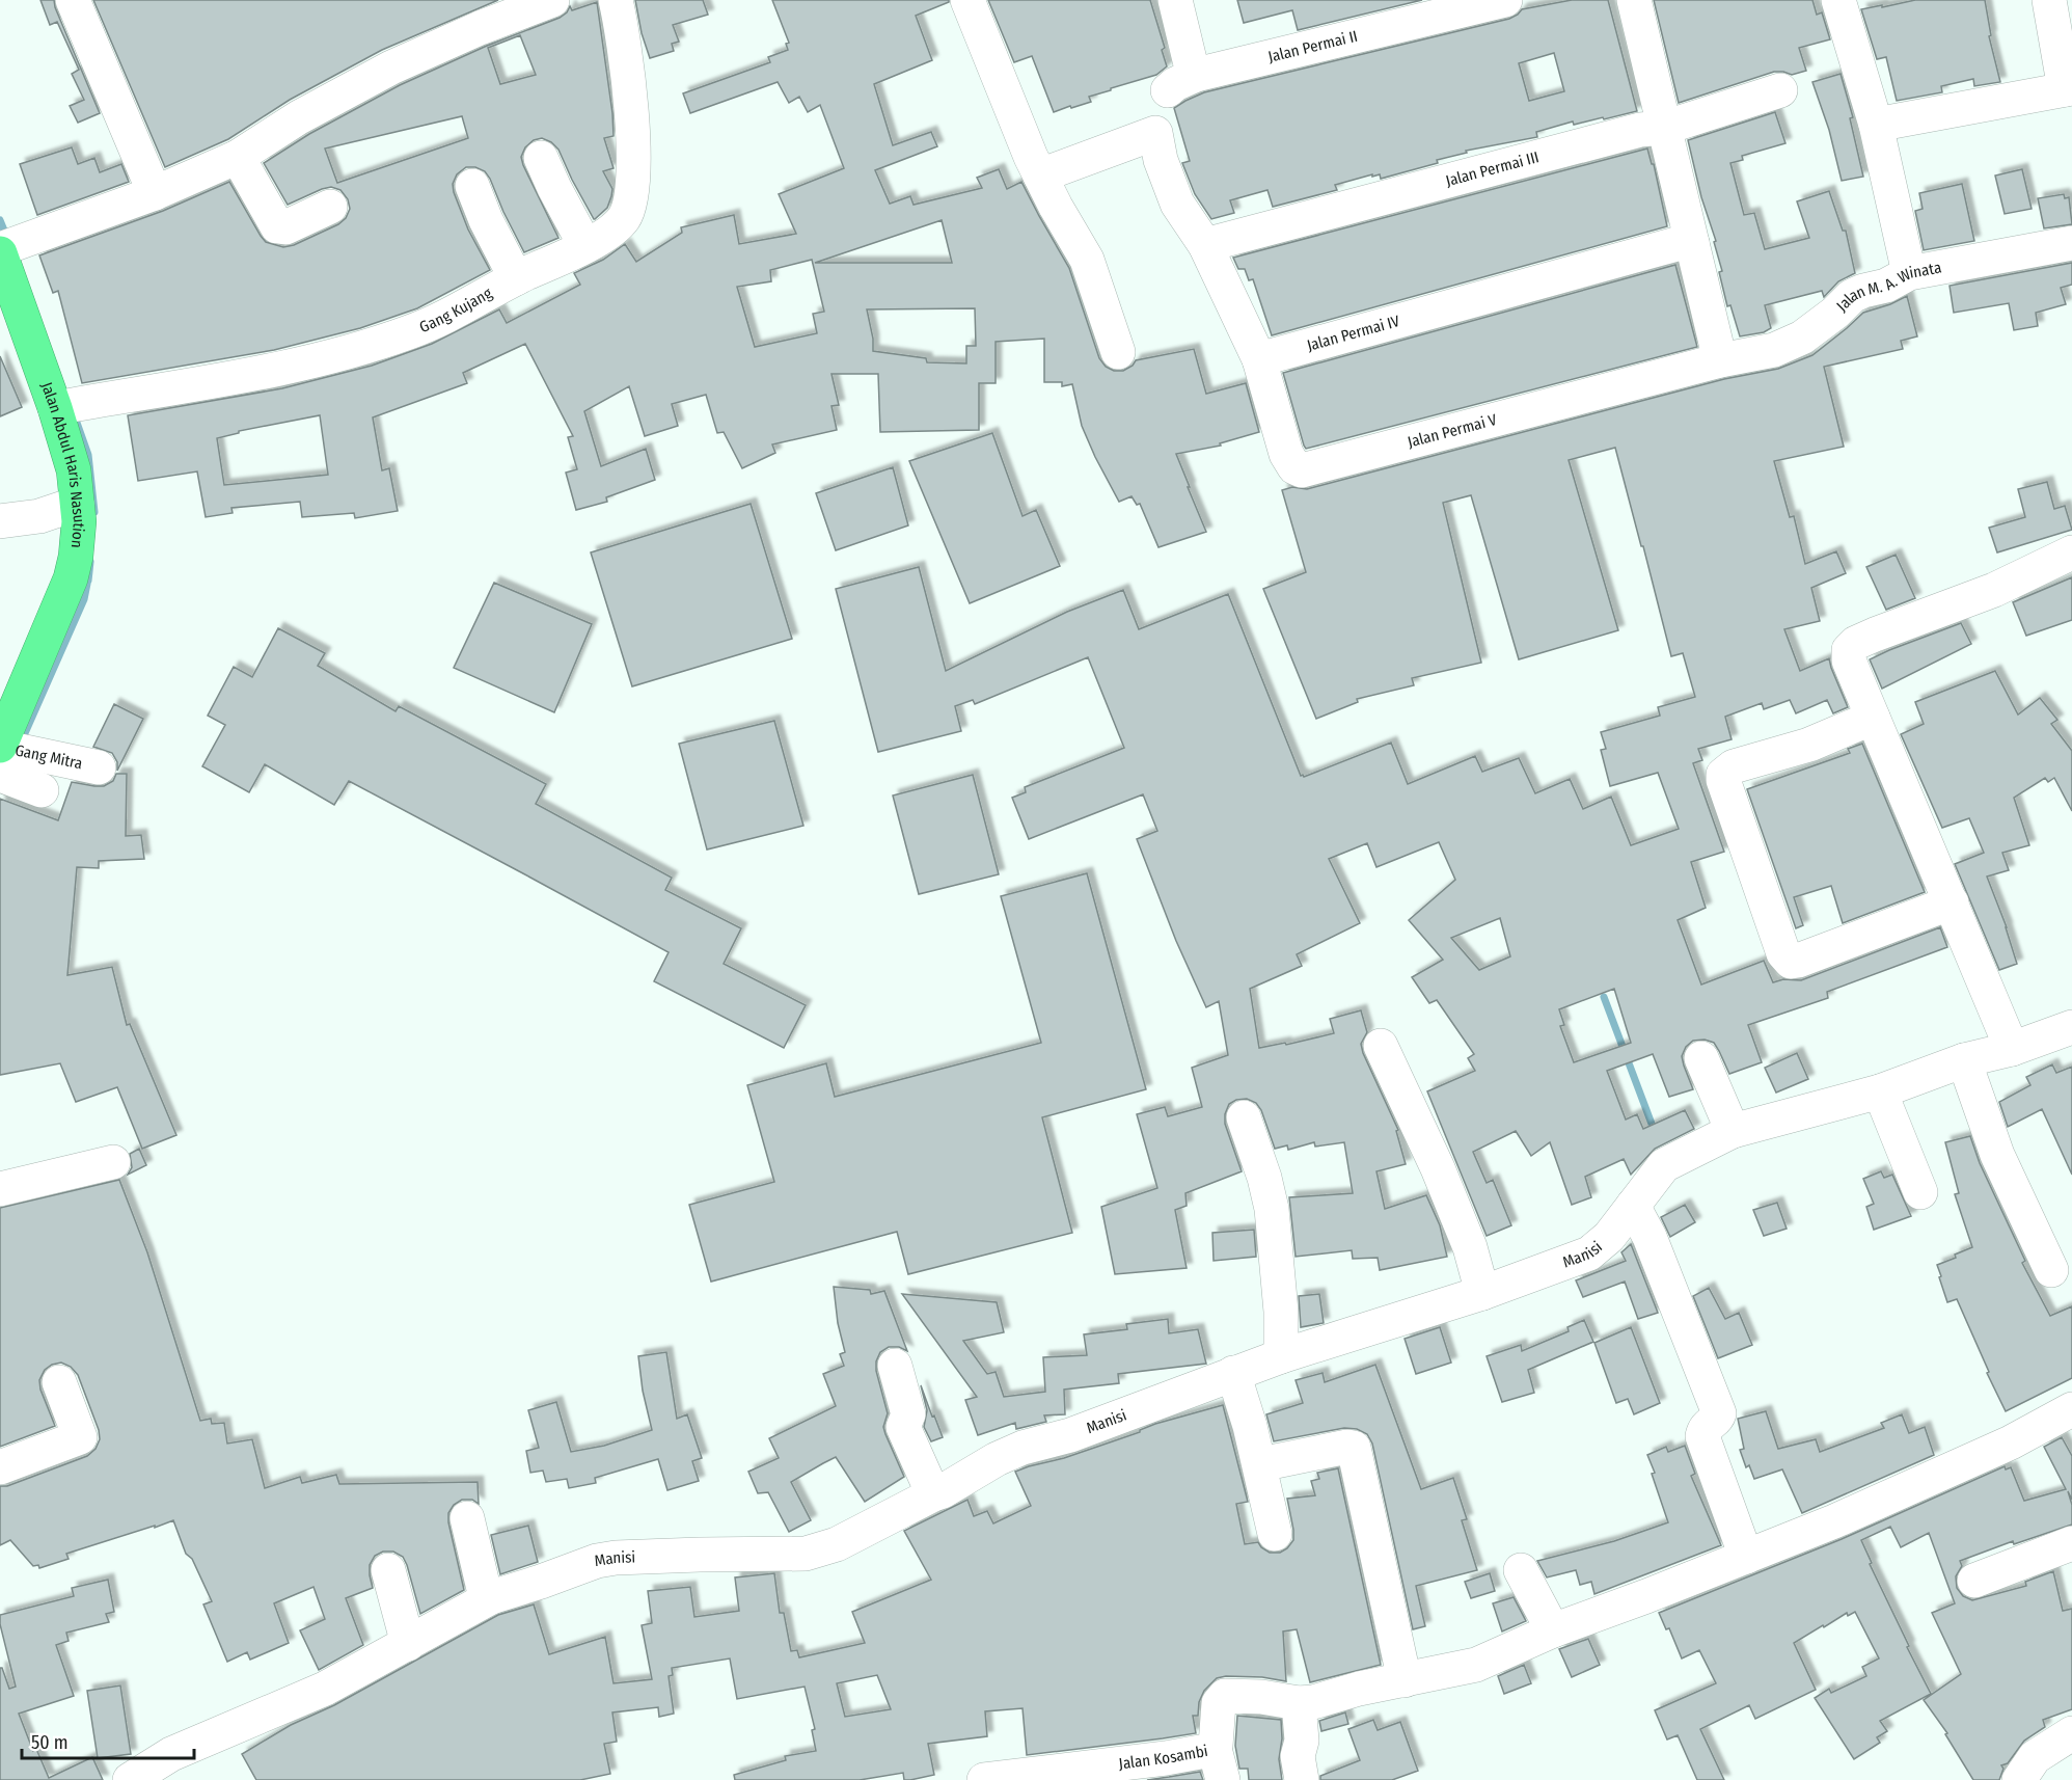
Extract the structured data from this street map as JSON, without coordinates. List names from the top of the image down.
{
  "streets": {
    "highway": ["Jalan Abdul Haris Nasution"],
    "street": [
      "Jalan Permai II",
      "Jalan Permai III",
      "Jalan M. A. Winata",
      "Gang Kujang",
      "Jalan Permai IV",
      "Jalan Permai V",
      "Gang Mitra",
      "Manisi",
      "Jalan Kosambi"
    ]
  },
  "crossings": [
    ["Jalan M. A. Winata", "Jalan Permai V"],
    ["Gang Kujang", "Jalan Abdul Haris Nasution"],
    ["Jalan Permai IV", "Jalan Permai V"],
    ["Jalan Abdul Haris Nasution", "Gang Mitra"]
  ],
  "scale_bar": "50 m"
}
